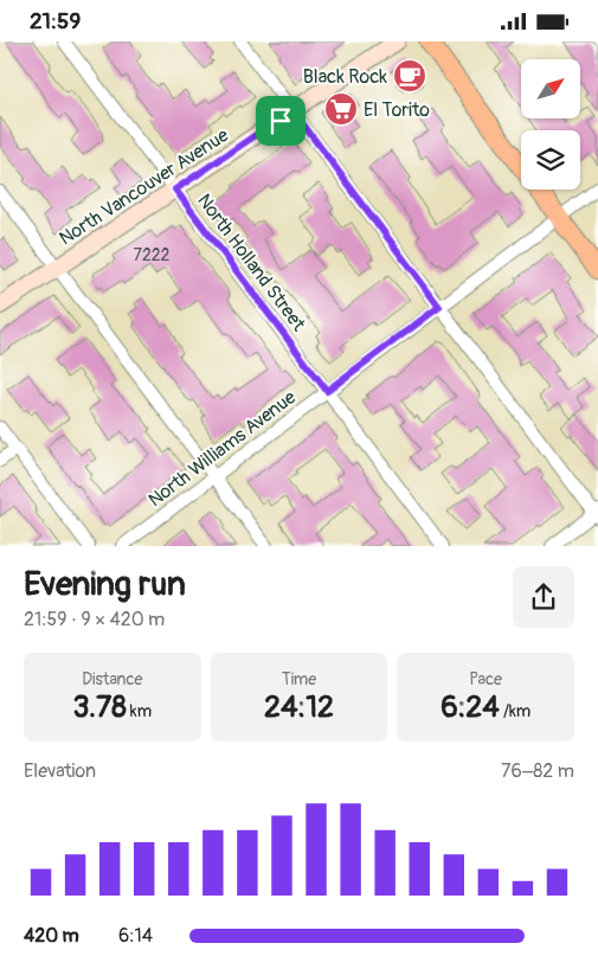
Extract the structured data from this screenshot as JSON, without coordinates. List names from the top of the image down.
{
  "streets": {
    "street": ["North Vancouver Avenue", "North Holland Street", "North Williams Avenue"]
  },
  "crossings": [
    ["North Vancouver Avenue", "North Holland Street"],
    ["North Holland Street", "North Williams Avenue"]
  ],
  "places": {
    "cafe": ["Black Rock"],
    "supermarket": ["El Torito"]
  },
  "house_numbers": ["7222"],
  "north": "top right",
  "page": {
    "status": "21:59",
    "heading": ["Evening run", "21:59 · 9 × 420 m"],
    "stats": [
      ["Distance", "3.78 km"],
      ["Time", "24:12"],
      ["Pace", "6:24 /km"]
    ],
    "chart": ["Elevation", "76–82 m"],
    "list": [
      {
        "name": "420 m",
        "note": "6:14"
      }
    ]
  }
}
